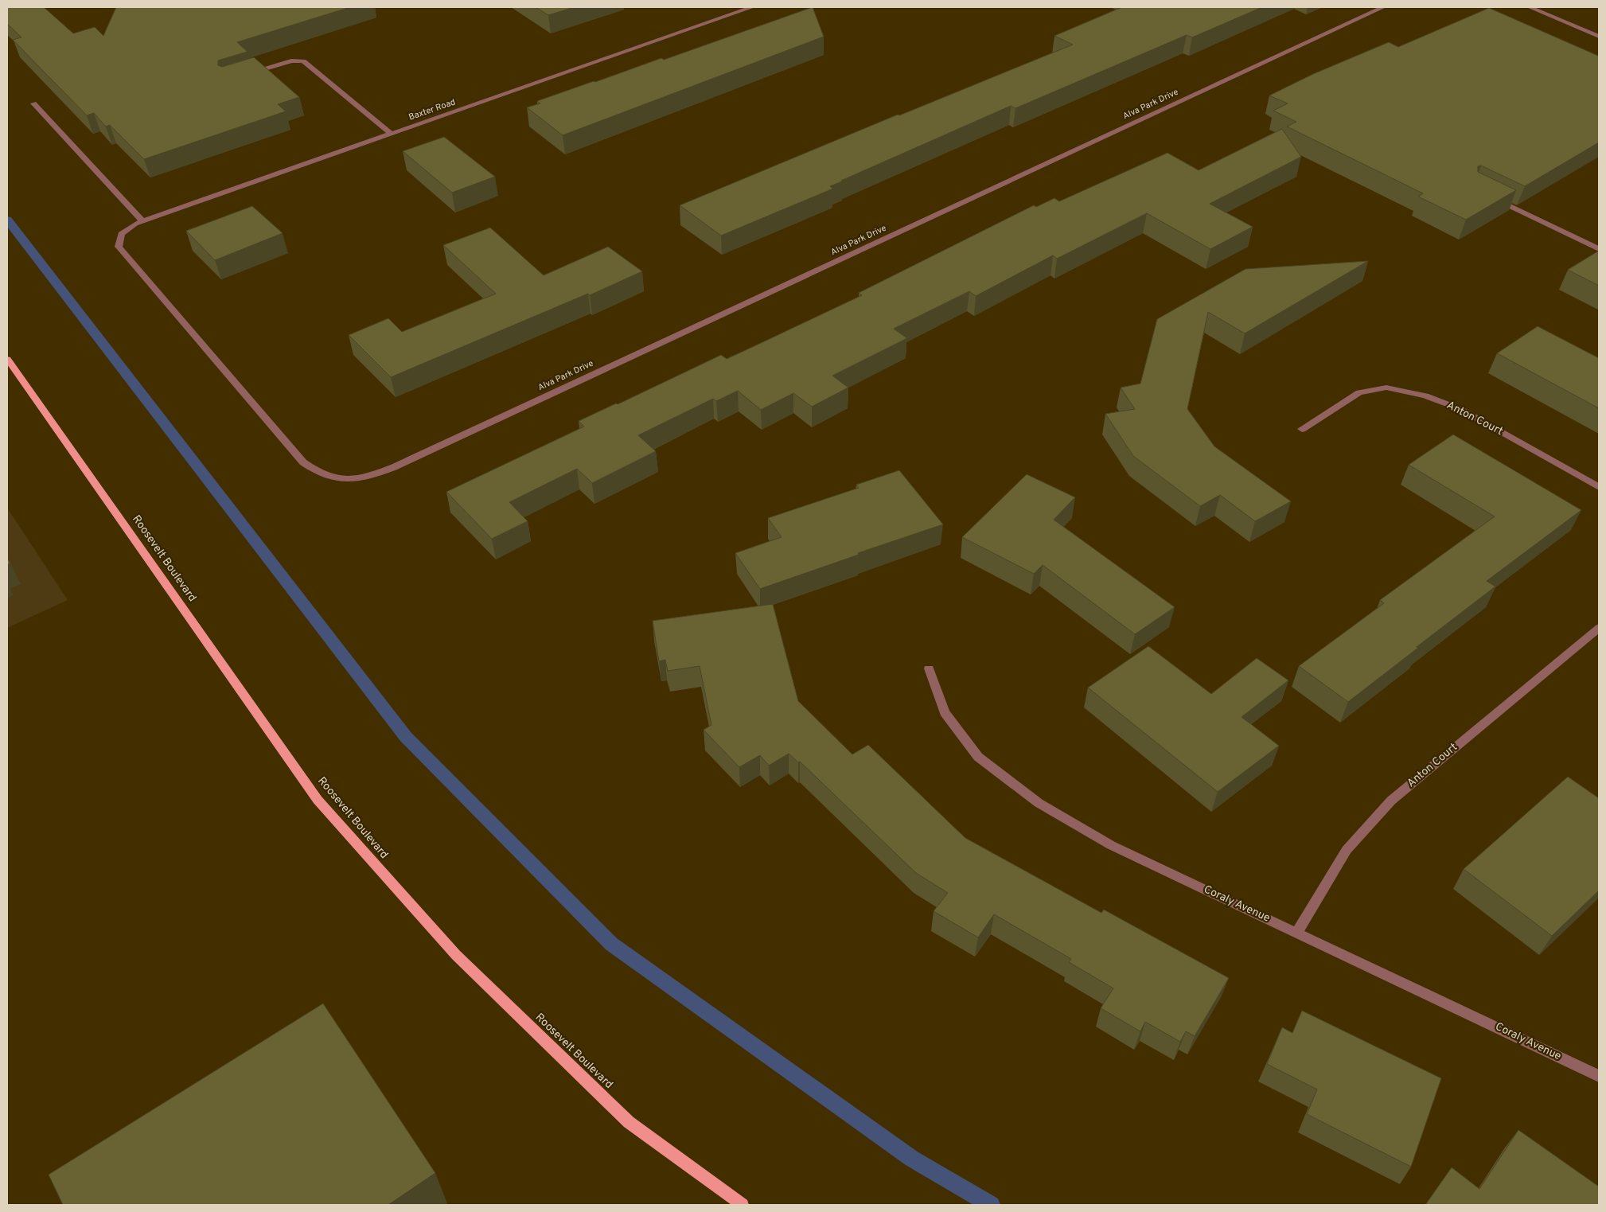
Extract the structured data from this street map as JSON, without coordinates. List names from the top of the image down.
{
  "streets": {
    "main road": ["Roosevelt Boulevard"],
    "street": [
      "Alva Park Drive",
      "Baxter Road",
      "Anton Court",
      "Coraly Avenue"
    ]
  },
  "crossings": [
    ["Alva Park Drive", "Baxter Road"],
    ["Anton Court", "Coraly Avenue"]
  ]
}
